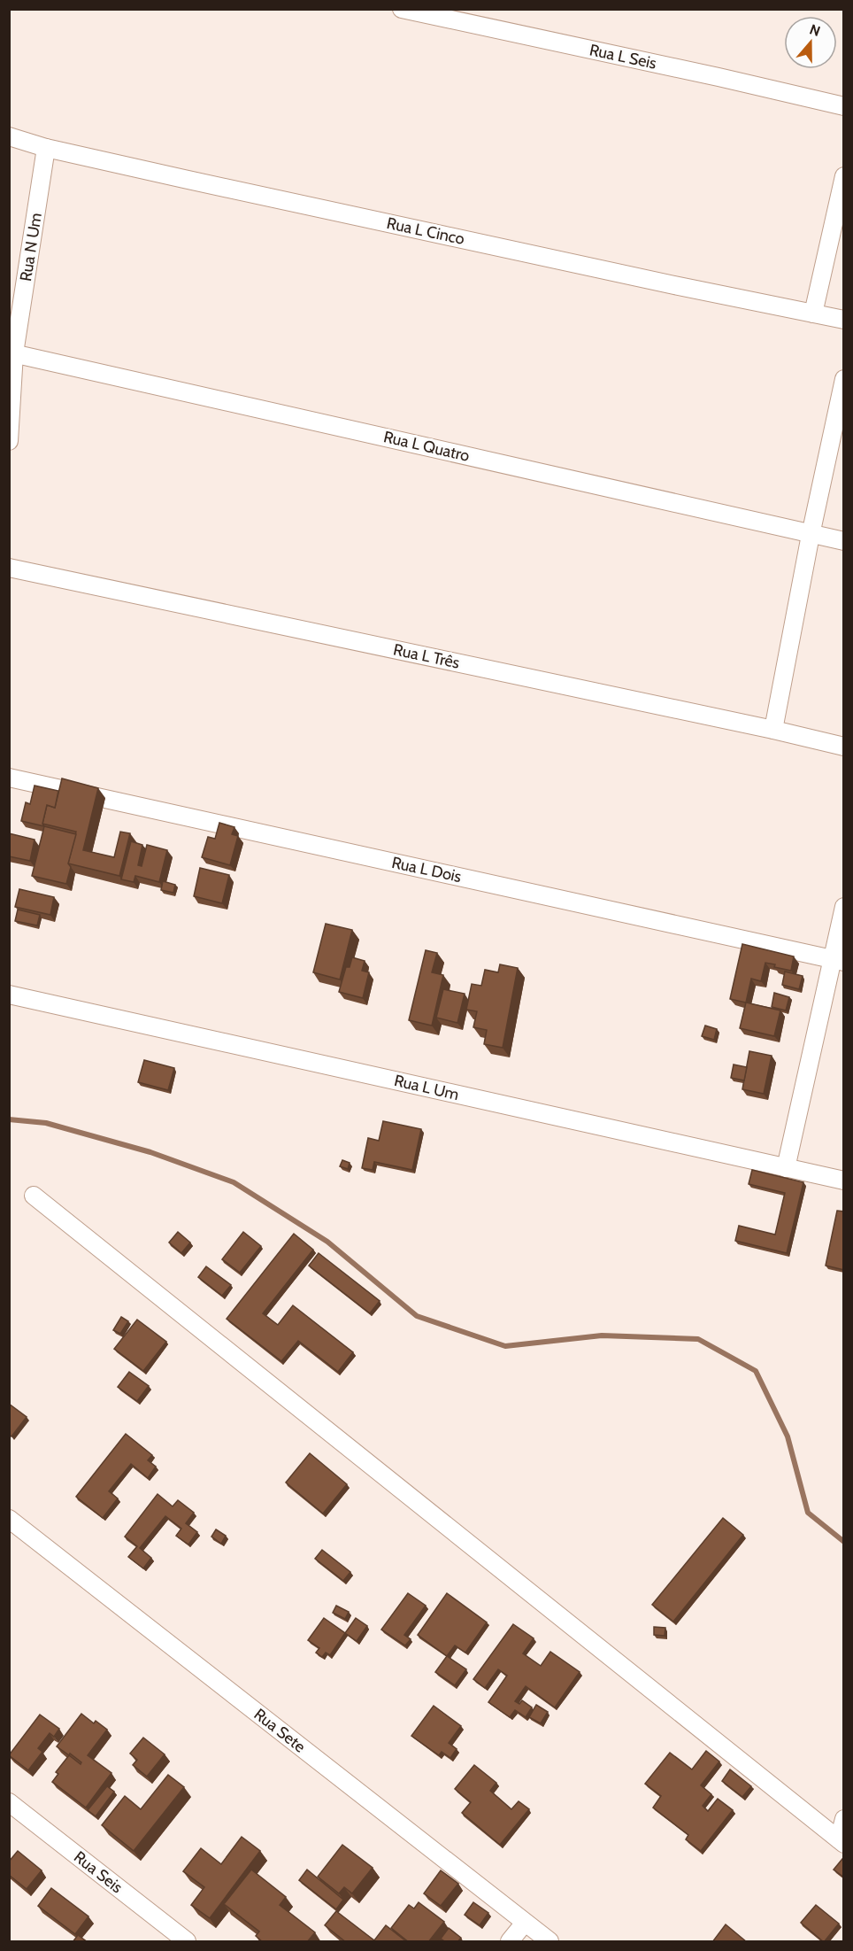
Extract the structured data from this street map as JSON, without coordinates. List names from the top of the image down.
{
  "streets": {
    "street": [
      "Rua L Seis",
      "Rua L Cinco",
      "Rua N Um",
      "Rua L Quatro",
      "Rua L Três",
      "Rua L Dois",
      "Rua L Um",
      "Rua Sete",
      "Rua Seis"
    ]
  },
  "crossings": [
    ["Rua L Cinco", "Rua N Um"],
    ["Rua N Um", "Rua L Quatro"]
  ],
  "north": "top"
}
